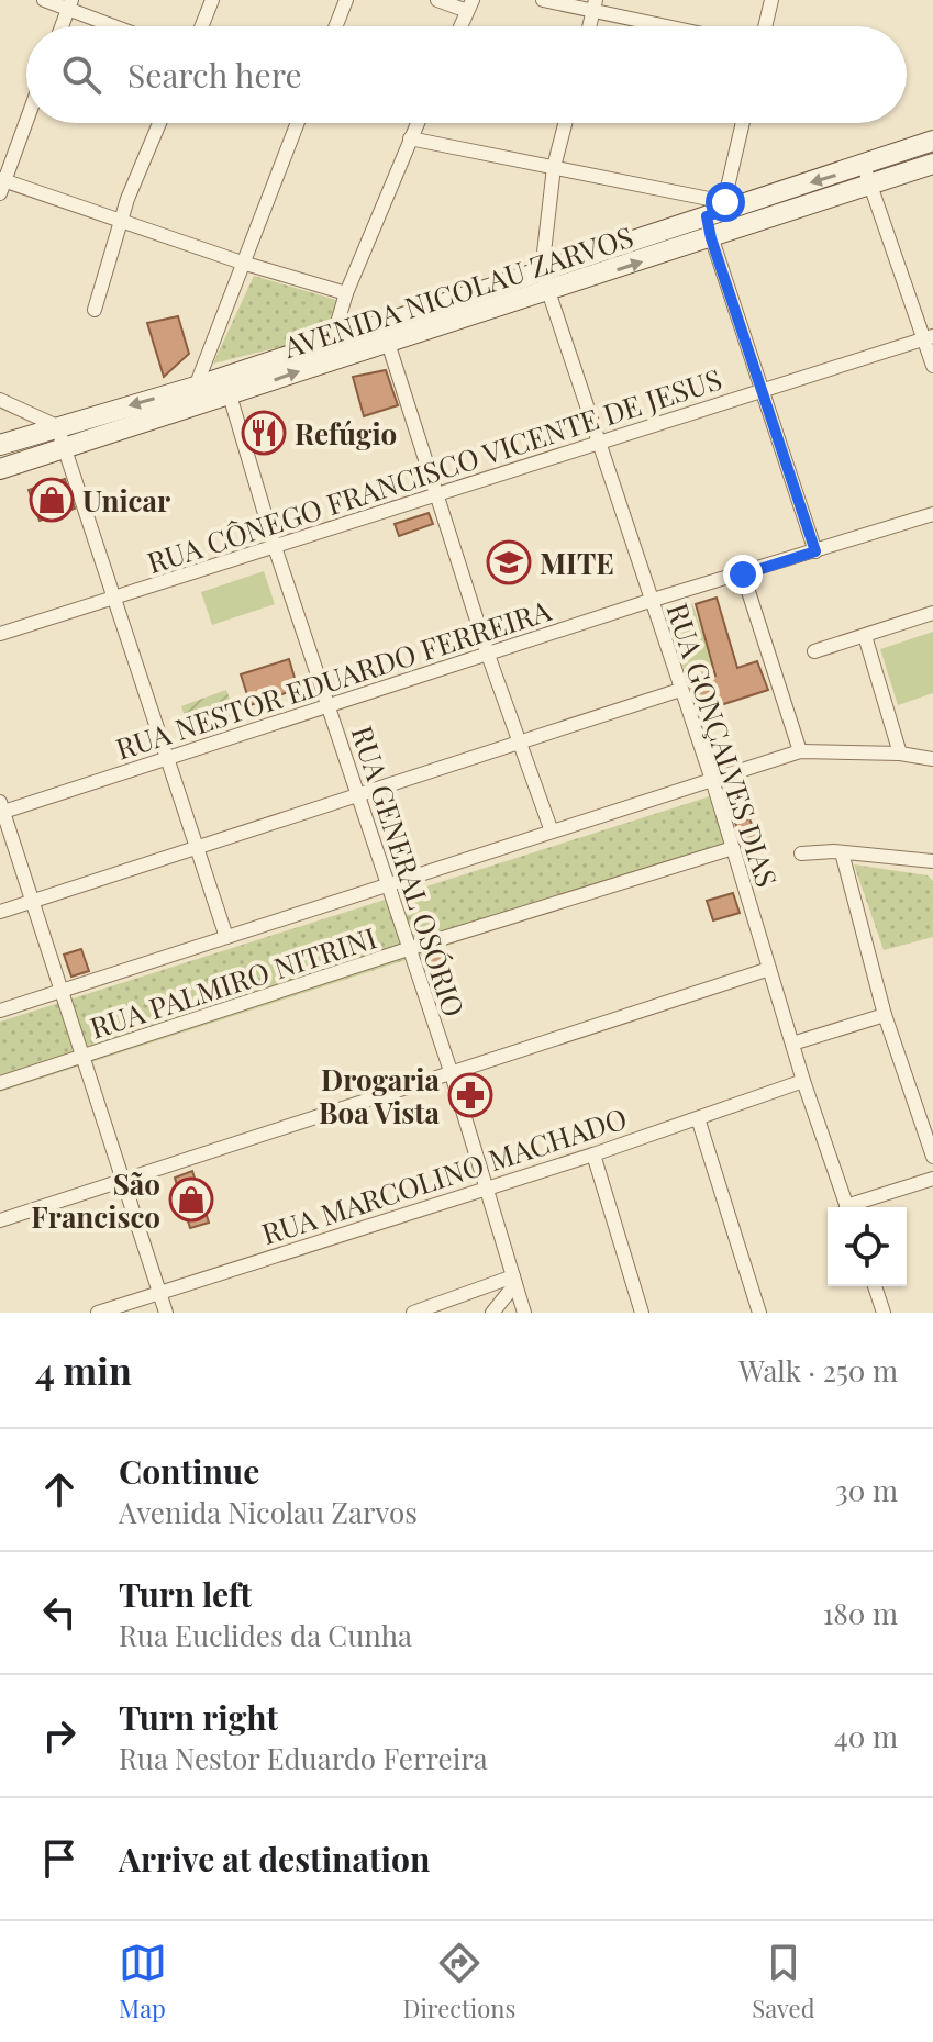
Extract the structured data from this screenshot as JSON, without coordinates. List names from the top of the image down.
{
  "streets": {
    "main road": ["AVENIDA NICOLAU ZARVOS"],
    "street": [
      "RUA CÔNEGO FRANCISCO VICENTE DE JESUS",
      "RUA NESTOR EDUARDO FERREIRA",
      "RUA GONÇALVES DIAS",
      "RUA GENERAL OSÓRIO",
      "RUA PALMIRO NITRINI",
      "RUA MARCOLINO MACHADO"
    ]
  },
  "crossings": [
    ["AVENIDA NICOLAU ZARVOS", "RUA GONÇALVES DIAS"],
    ["AVENIDA NICOLAU ZARVOS", "RUA GENERAL OSÓRIO"],
    ["RUA CÔNEGO FRANCISCO VICENTE DE JESUS", "RUA GONÇALVES DIAS"],
    ["RUA CÔNEGO FRANCISCO VICENTE DE JESUS", "RUA GENERAL OSÓRIO"],
    ["RUA NESTOR EDUARDO FERREIRA", "RUA GONÇALVES DIAS"],
    ["RUA NESTOR EDUARDO FERREIRA", "RUA GENERAL OSÓRIO"],
    ["RUA GONÇALVES DIAS", "RUA PALMIRO NITRINI"],
    ["RUA GONÇALVES DIAS", "RUA MARCOLINO MACHADO"],
    ["RUA GENERAL OSÓRIO", "RUA PALMIRO NITRINI"],
    ["RUA GENERAL OSÓRIO", "RUA MARCOLINO MACHADO"]
  ],
  "places": {
    "restaurant": ["Refúgio"],
    "shop": ["Unicar", "São Francisco"],
    "school or university": ["MITE"],
    "pharmacy": ["Drogaria Boa Vista"]
  },
  "page": {
    "search": "Search here",
    "heading": ["4 min", "Walk · 250 m"],
    "list": [
      ["Continue", "Avenida Nicolau Zarvos", "30 m"],
      ["Turn left", "Rua Euclides da Cunha", "180 m"],
      ["Turn right", "Rua Nestor Eduardo Ferreira", "40 m"],
      "Arrive at destination"
    ],
    "nav": ["Map", "Directions", "Saved"]
  }
}
